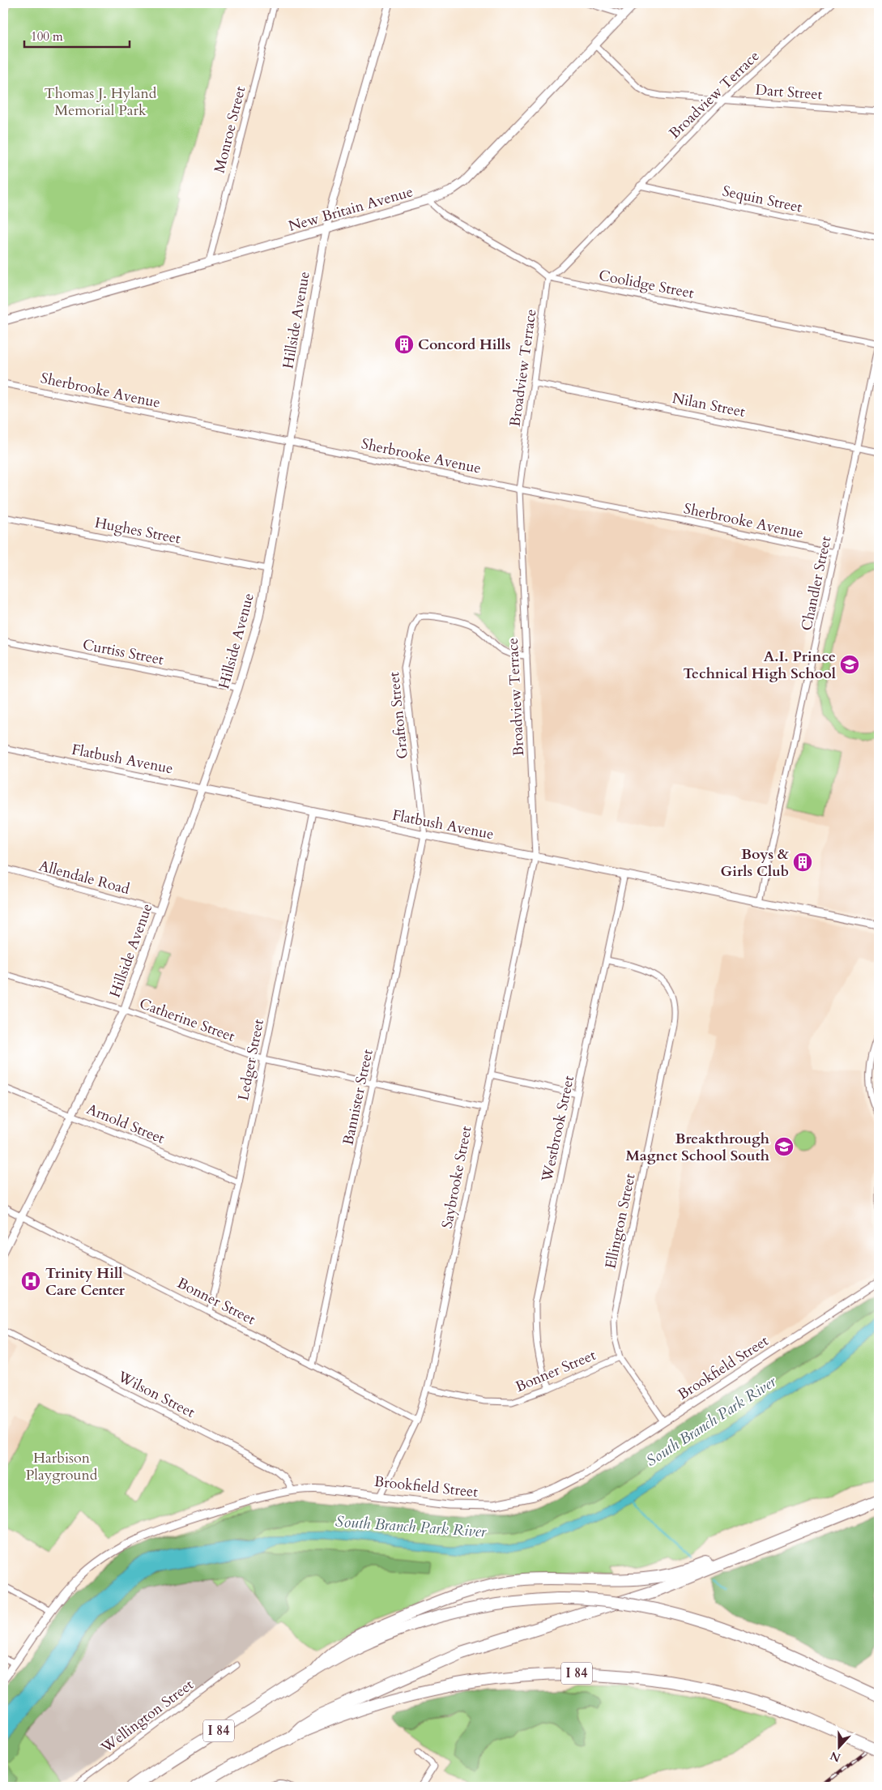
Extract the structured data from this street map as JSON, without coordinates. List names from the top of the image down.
{
  "streets": {
    "highway": ["I 84"],
    "main road": ["New Britain Avenue"],
    "street": [
      "Dart Street",
      "Broadview Terrace",
      "Monroe Street",
      "Sequin Street",
      "Coolidge Street",
      "Hillside Avenue",
      "Sherbrooke Avenue",
      "Nilan Street",
      "Hughes Street",
      "Chandler Street",
      "Curtiss Street",
      "Grafton Street",
      "Flatbush Avenue",
      "Allendale Road",
      "Catherine Street",
      "Ledger Street",
      "Bannister Street",
      "Arnold Street",
      "Westbrook Street",
      "Saybrooke Street",
      "Ellington Street",
      "Bonner Street",
      "Brookfield Street",
      "Wilson Street",
      "Wellington Street"
    ]
  },
  "crossings": [
    ["Dart Street", "Broadview Terrace"],
    ["Dart Street", "New Britain Avenue"],
    ["Broadview Terrace", "Sequin Street"],
    ["Broadview Terrace", "Coolidge Street"],
    ["Broadview Terrace", "Sherbrooke Avenue"],
    ["Broadview Terrace", "Nilan Street"],
    ["Broadview Terrace", "Grafton Street"],
    ["Broadview Terrace", "Flatbush Avenue"],
    ["Broadview Terrace", "Saybrooke Street"],
    ["Monroe Street", "New Britain Avenue"],
    ["New Britain Avenue", "Coolidge Street"],
    ["New Britain Avenue", "Hillside Avenue"],
    ["Coolidge Street", "Chandler Street"],
    ["Hillside Avenue", "Sherbrooke Avenue"],
    ["Hillside Avenue", "Hughes Street"],
    ["Hillside Avenue", "Curtiss Street"],
    ["Hillside Avenue", "Flatbush Avenue"],
    ["Hillside Avenue", "Allendale Road"],
    ["Hillside Avenue", "Catherine Street"],
    ["Hillside Avenue", "Arnold Street"],
    ["Hillside Avenue", "Bonner Street"],
    ["Sherbrooke Avenue", "Chandler Street"],
    ["Nilan Street", "Chandler Street"],
    ["Chandler Street", "Flatbush Avenue"],
    ["Grafton Street", "Flatbush Avenue"],
    ["Grafton Street", "Bannister Street"],
    ["Flatbush Avenue", "Ledger Street"],
    ["Flatbush Avenue", "Bannister Street"],
    ["Flatbush Avenue", "Westbrook Street"],
    ["Flatbush Avenue", "Saybrooke Street"],
    ["Catherine Street", "Ledger Street"],
    ["Catherine Street", "Bannister Street"],
    ["Catherine Street", "Saybrooke Street"],
    ["Ledger Street", "Arnold Street"],
    ["Ledger Street", "Bonner Street"],
    ["Bannister Street", "Bonner Street"],
    ["Westbrook Street", "Ellington Street"],
    ["Westbrook Street", "Bonner Street"],
    ["Saybrooke Street", "Bonner Street"],
    ["Saybrooke Street", "Brookfield Street"],
    ["Ellington Street", "Bonner Street"],
    ["Ellington Street", "Brookfield Street"],
    ["Brookfield Street", "Wilson Street"]
  ],
  "water": ["South Branch Park River"],
  "parks": ["Thomas J. Hyland Memorial Park", "Harbison Playground"],
  "places": {
    "building": ["Concord Hills", "Boys & Girls Club"],
    "school or university": ["A.I. Prince Technical High School", "Breakthrough Magnet School South"],
    "hospital": ["Trinity Hill Care Center"]
  },
  "scale_bar": "100 m",
  "north": "bottom"
}
